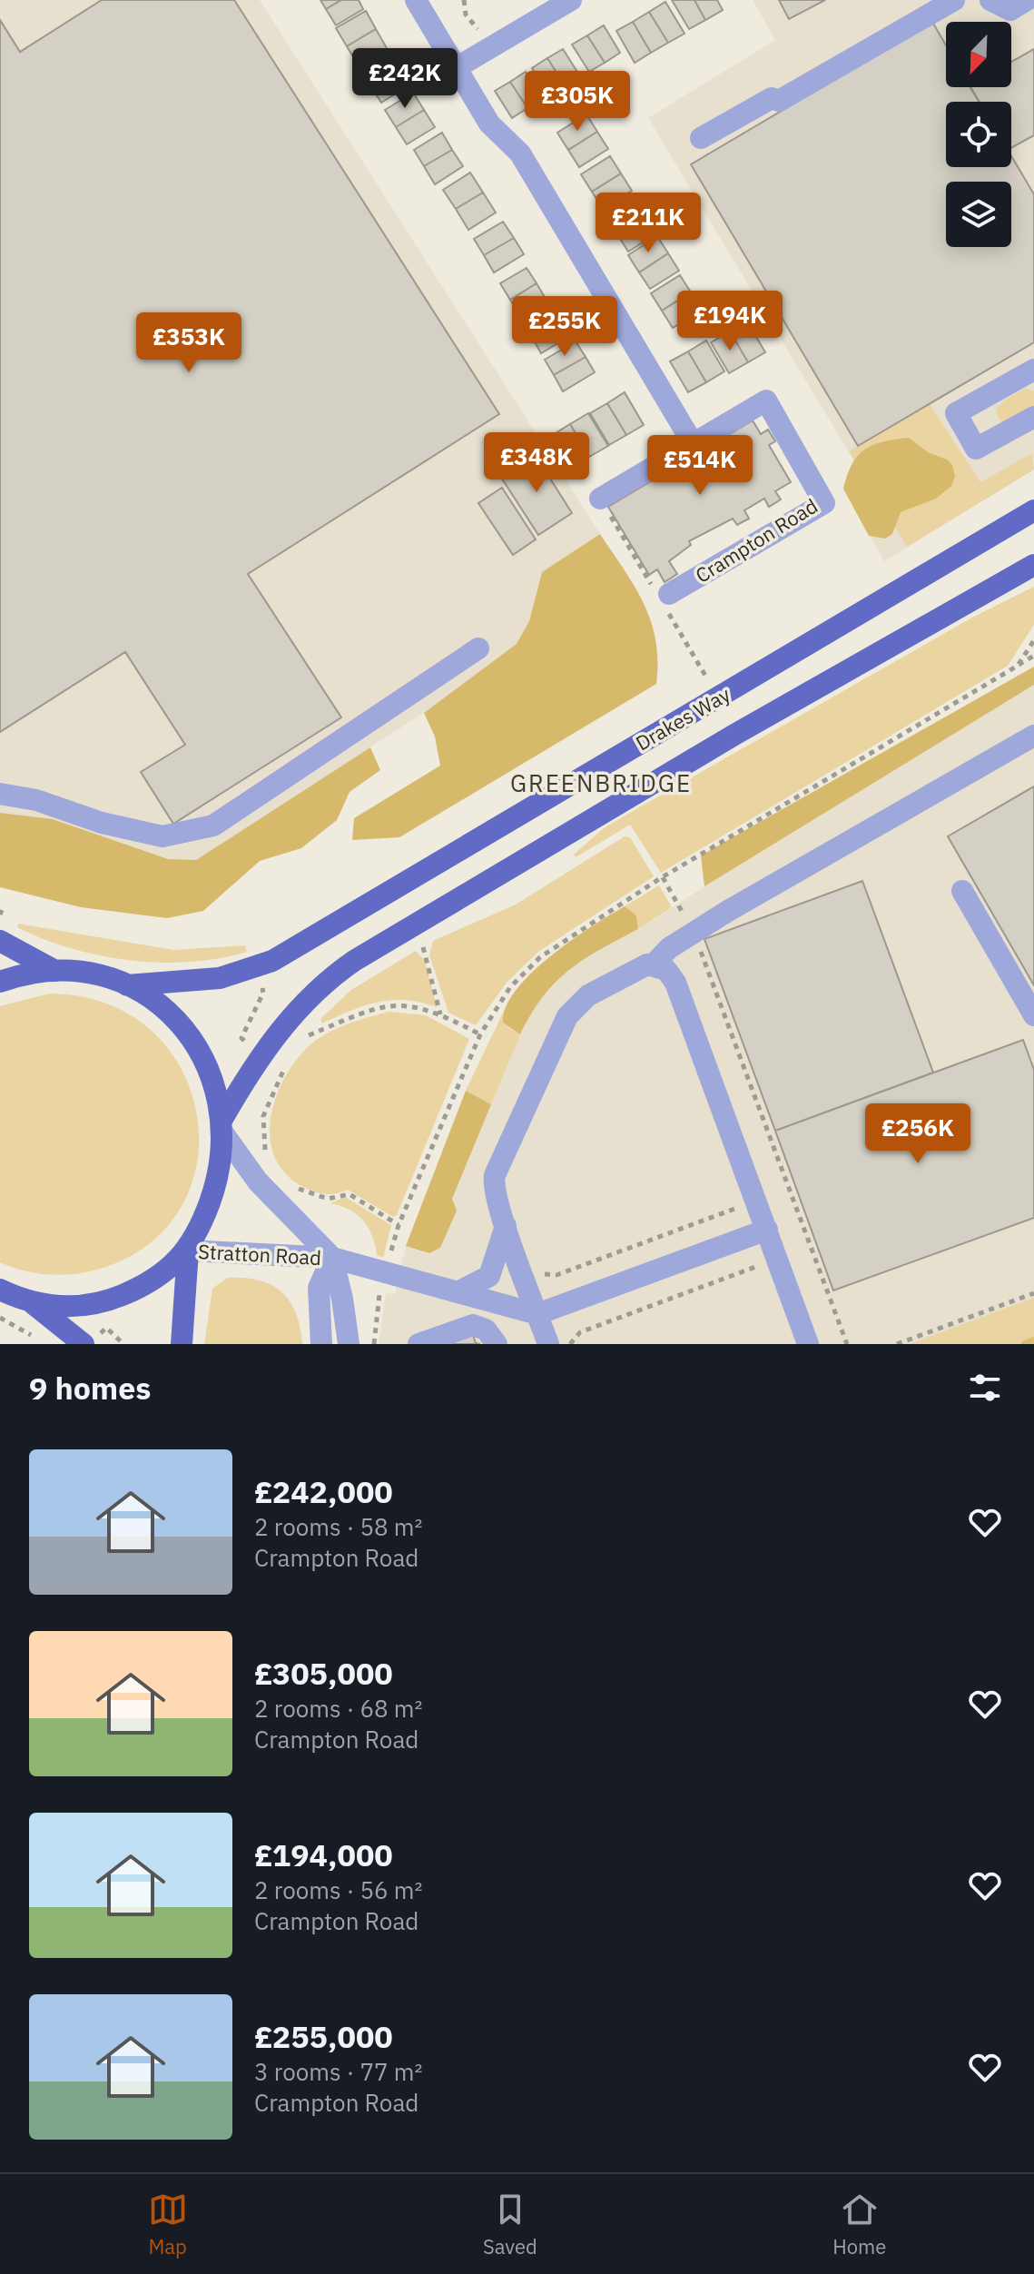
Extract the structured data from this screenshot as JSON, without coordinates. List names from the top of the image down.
{
  "streets": {
    "main road": ["Drakes Way"],
    "street": ["Crampton Road", "Stratton Road"]
  },
  "crossings": [
    ["Drakes Way", "Stratton Road"]
  ],
  "districts": ["GREENBRIDGE"],
  "north": "bottom left",
  "page": {
    "price": [
      "£242K",
      "£305K",
      "£211K",
      "£194K",
      "£255K",
      "£353K",
      "£348K",
      "£514K",
      "£256K"
    ],
    "heading": "9 homes",
    "list": [
      {
        "name": "£242,000",
        "note": "2 rooms · 58 m² · Crampton Road"
      },
      {
        "name": "£305,000",
        "note": "2 rooms · 68 m² · Crampton Road"
      },
      {
        "name": "£194,000",
        "note": "2 rooms · 56 m² · Crampton Road"
      },
      {
        "name": "£255,000",
        "note": "3 rooms · 77 m² · Crampton Road"
      }
    ],
    "tabs": ["Map", "Saved", "Home"]
  }
}
